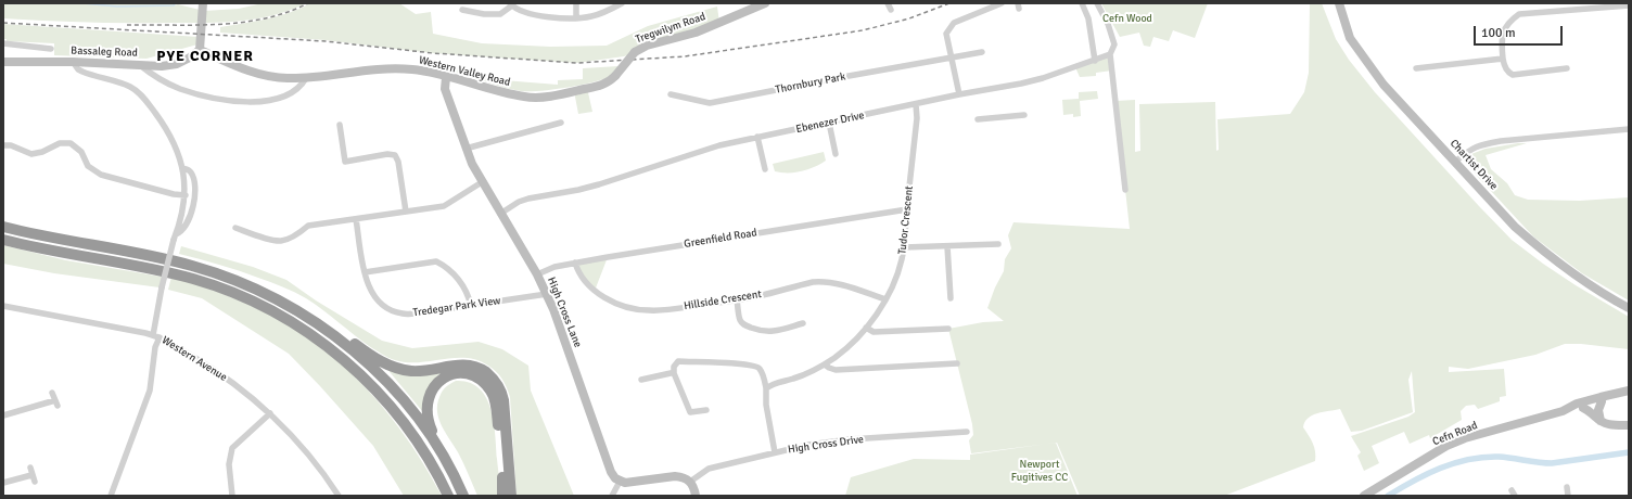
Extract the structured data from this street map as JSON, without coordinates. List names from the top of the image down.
{
  "streets": {
    "street": [
      "Tregwilym Road",
      "Bassaleg Road",
      "Western Valley Road",
      "Thornbury Park",
      "Ebenezer Drive",
      "Chartist Drive",
      "Tudor Crescent",
      "Greenfield Road",
      "Hillside Crescent",
      "Tredegar Park View",
      "High Cross Lane",
      "Western Avenue",
      "Cefn Road",
      "High Cross Drive"
    ]
  },
  "crossings": [
    ["Tregwilym Road", "Western Valley Road"],
    ["Western Valley Road", "High Cross Lane"],
    ["Ebenezer Drive", "Tudor Crescent"],
    ["Ebenezer Drive", "High Cross Lane"],
    ["Tudor Crescent", "Greenfield Road"],
    ["Tudor Crescent", "Hillside Crescent"],
    ["Greenfield Road", "Hillside Crescent"],
    ["Greenfield Road", "High Cross Lane"],
    ["Tredegar Park View", "High Cross Lane"]
  ],
  "districts": ["PYE CORNER"],
  "parks": ["Cefn Wood", "Newport Fugitives CC"],
  "scale_bar": "100 m"
}
